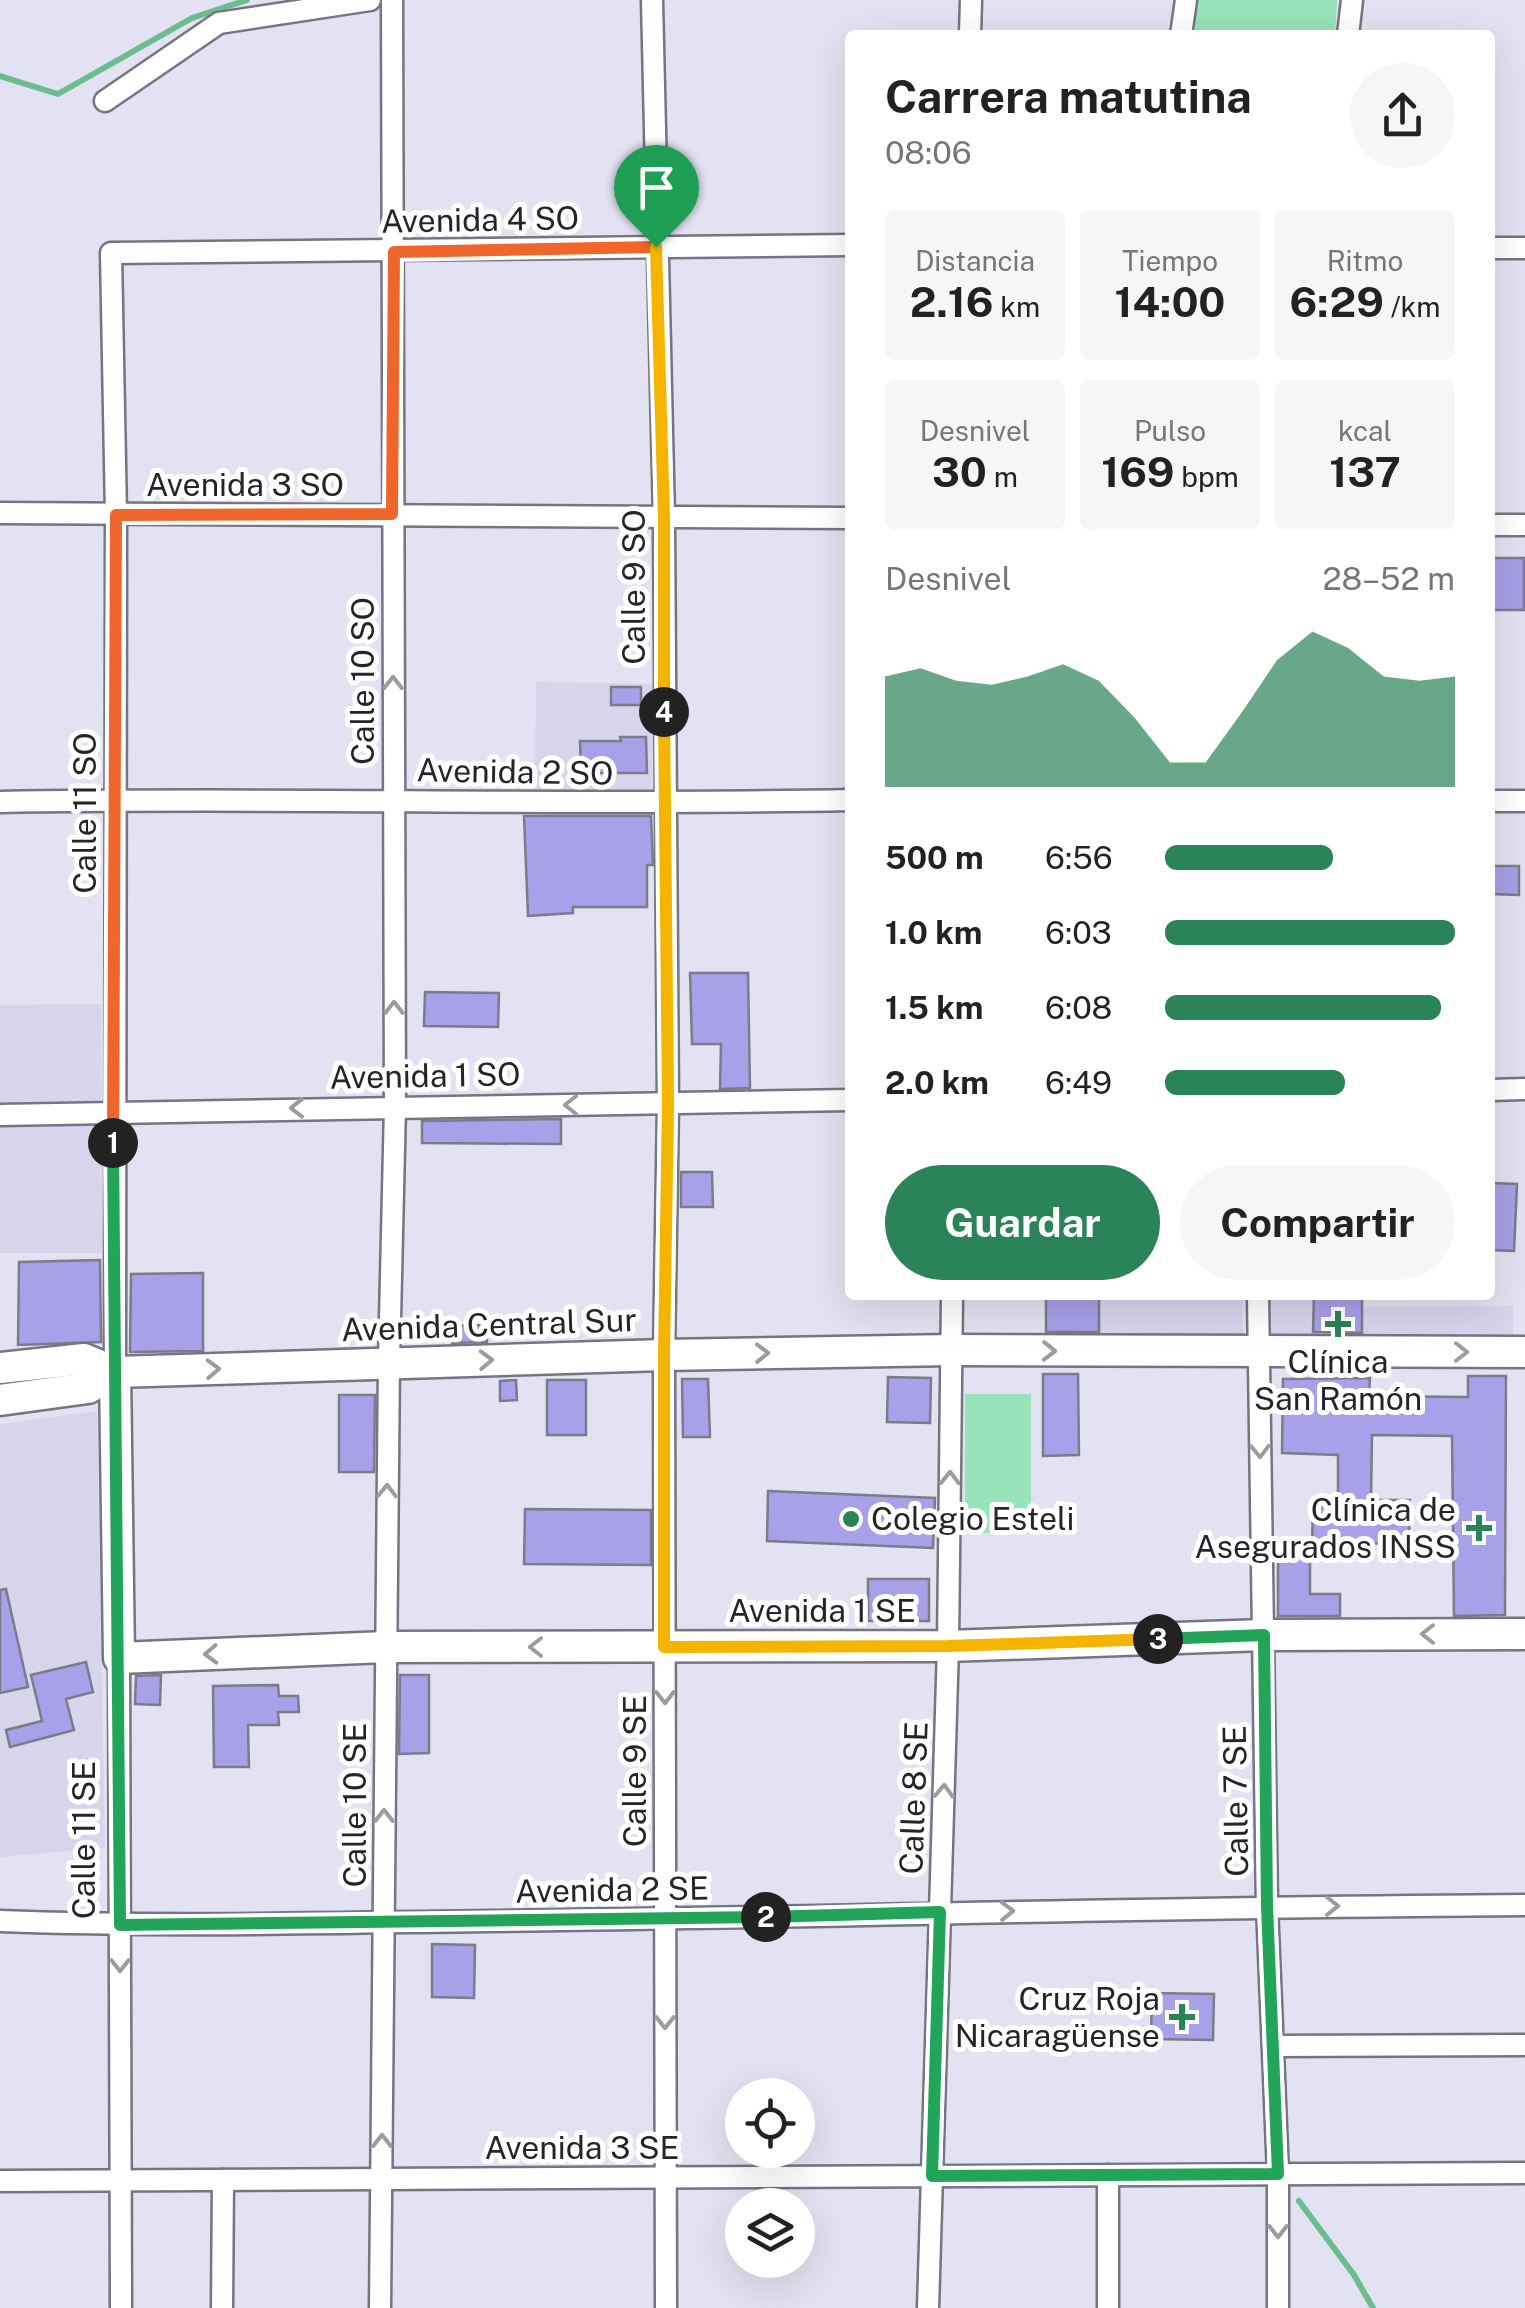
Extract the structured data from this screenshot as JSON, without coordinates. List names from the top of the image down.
{
  "streets": {
    "street": [
      "Avenida 4 SO",
      "Avenida 3 SO",
      "Calle 9 SO",
      "Calle 10 SO",
      "Avenida 2 SO",
      "Calle 11 SO",
      "Avenida 1 SO",
      "Avenida Central Sur",
      "Avenida 1 SE",
      "Calle 9 SE",
      "Calle 8 SE",
      "Calle 7 SE",
      "Calle 10 SE",
      "Calle 11 SE",
      "Avenida 2 SE",
      "Avenida 3 SE"
    ]
  },
  "crossings": [
    ["Avenida 4 SO", "Calle 9 SO"],
    ["Avenida 4 SO", "Calle 10 SO"],
    ["Avenida 4 SO", "Calle 11 SO"],
    ["Avenida 3 SO", "Calle 9 SO"],
    ["Avenida 3 SO", "Calle 10 SO"],
    ["Avenida 3 SO", "Calle 11 SO"],
    ["Calle 9 SO", "Avenida 2 SO"],
    ["Calle 9 SO", "Avenida 1 SO"],
    ["Calle 9 SO", "Avenida Central Sur"],
    ["Calle 9 SO", "Calle 9 SE"],
    ["Calle 10 SO", "Avenida 2 SO"],
    ["Calle 10 SO", "Avenida 1 SO"],
    ["Calle 10 SO", "Avenida Central Sur"],
    ["Calle 10 SO", "Calle 10 SE"],
    ["Avenida 2 SO", "Calle 11 SO"],
    ["Calle 11 SO", "Avenida 1 SO"],
    ["Calle 11 SO", "Avenida Central Sur"],
    ["Calle 11 SO", "Calle 11 SE"],
    ["Avenida Central Sur", "Calle 9 SE"],
    ["Avenida Central Sur", "Calle 8 SE"],
    ["Avenida Central Sur", "Calle 7 SE"],
    ["Avenida Central Sur", "Calle 10 SE"],
    ["Avenida Central Sur", "Calle 11 SE"],
    ["Avenida 1 SE", "Calle 9 SE"],
    ["Avenida 1 SE", "Calle 8 SE"],
    ["Avenida 1 SE", "Calle 7 SE"],
    ["Avenida 1 SE", "Calle 10 SE"],
    ["Avenida 1 SE", "Calle 11 SE"],
    ["Calle 9 SE", "Avenida 2 SE"],
    ["Calle 9 SE", "Avenida 3 SE"],
    ["Calle 8 SE", "Avenida 2 SE"],
    ["Calle 8 SE", "Avenida 3 SE"],
    ["Calle 7 SE", "Avenida 2 SE"],
    ["Calle 7 SE", "Avenida 3 SE"],
    ["Calle 10 SE", "Avenida 2 SE"],
    ["Calle 10 SE", "Avenida 3 SE"],
    ["Calle 11 SE", "Avenida 2 SE"],
    ["Calle 11 SE", "Avenida 3 SE"]
  ],
  "one_way": [
    "Calle 10 SO",
    "Avenida 1 SO",
    "Avenida Central Sur",
    "Avenida 1 SE",
    "Calle 9 SE",
    "Calle 8 SE",
    "Calle 10 SE"
  ],
  "places": {
    "health": ["Clínica San Ramón", "Clínica de Asegurados INSS", "Cruz Roja Nicaragüense"],
    "other": ["Colegio Esteli"]
  },
  "page": {
    "heading": ["Carrera matutina", "08:06"],
    "stats": [
      ["Distancia", "2.16 km"],
      ["Tiempo", "14:00"],
      ["Ritmo", "6:29 /km"],
      ["Desnivel", "30 m"],
      ["Pulso", "169 bpm"],
      ["kcal", "137"]
    ],
    "chart": ["Desnivel", "28–52 m"],
    "pins": [
      "4",
      "1",
      "3",
      "2"
    ],
    "list": [
      {
        "name": "500 m",
        "note": "6:56"
      },
      {
        "name": "1.0 km",
        "note": "6:03"
      },
      {
        "name": "1.5 km",
        "note": "6:08"
      },
      {
        "name": "2.0 km",
        "note": "6:49"
      }
    ],
    "buttons": ["Guardar", "Compartir"]
  }
}
